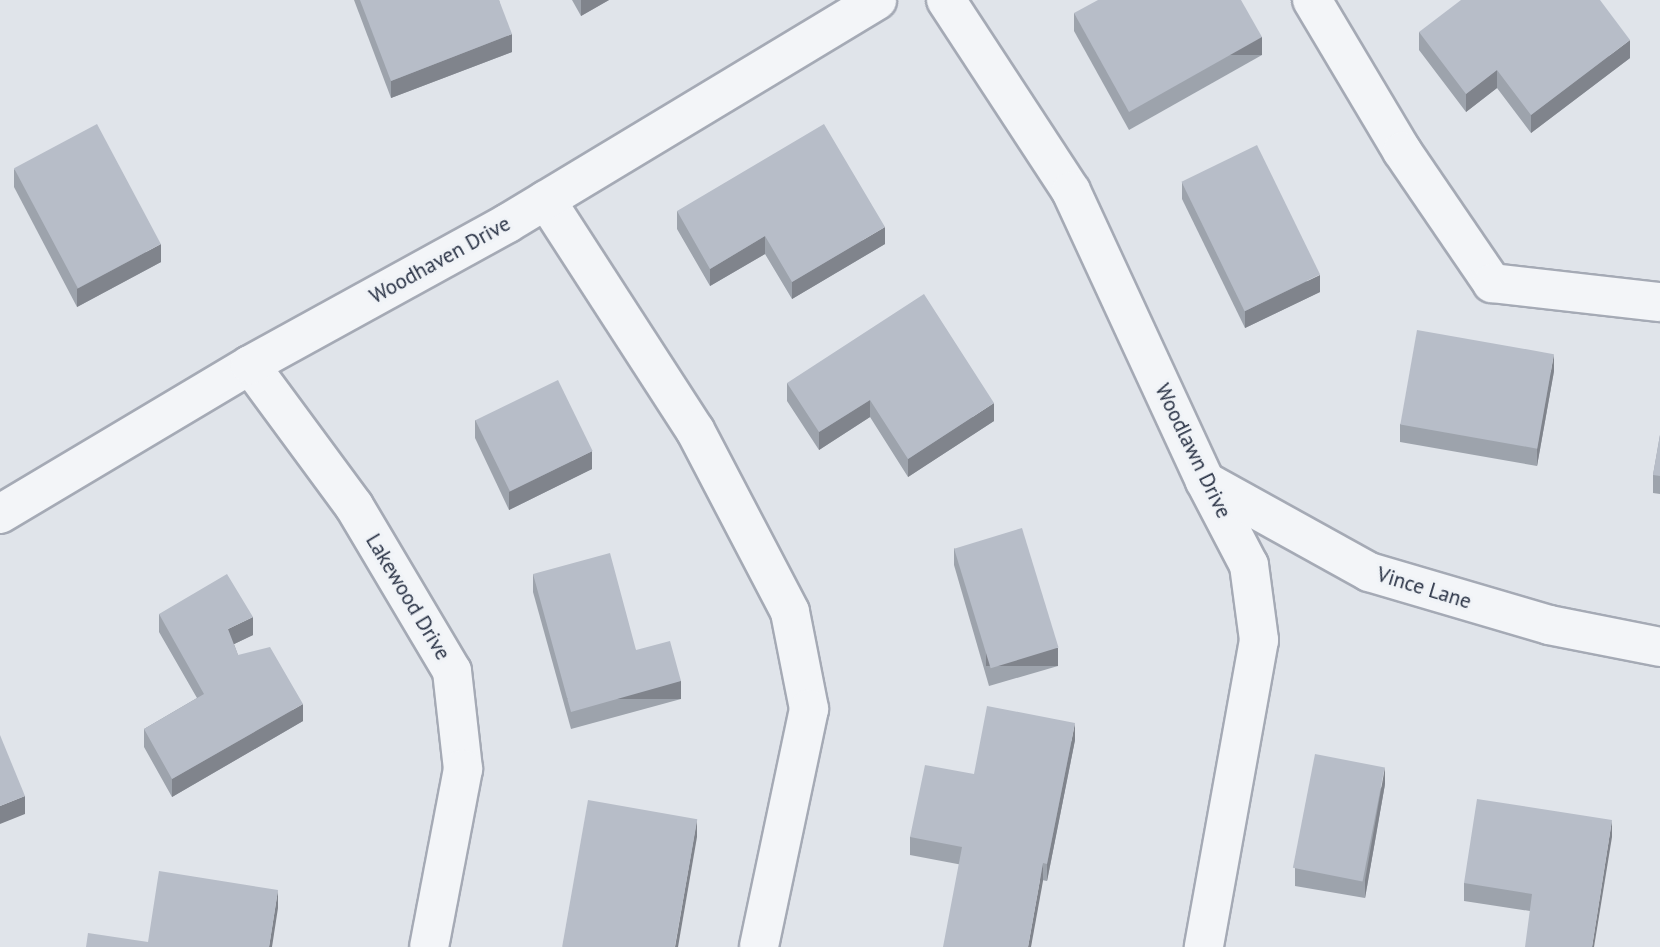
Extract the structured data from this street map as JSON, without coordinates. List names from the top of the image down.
{
  "streets": {
    "street": [
      "Woodhaven Drive",
      "Woodlawn Drive",
      "Vince Lane",
      "Lakewood Drive"
    ]
  },
  "crossings": [
    ["Woodhaven Drive", "Lakewood Drive"],
    ["Woodlawn Drive", "Vince Lane"]
  ]
}
